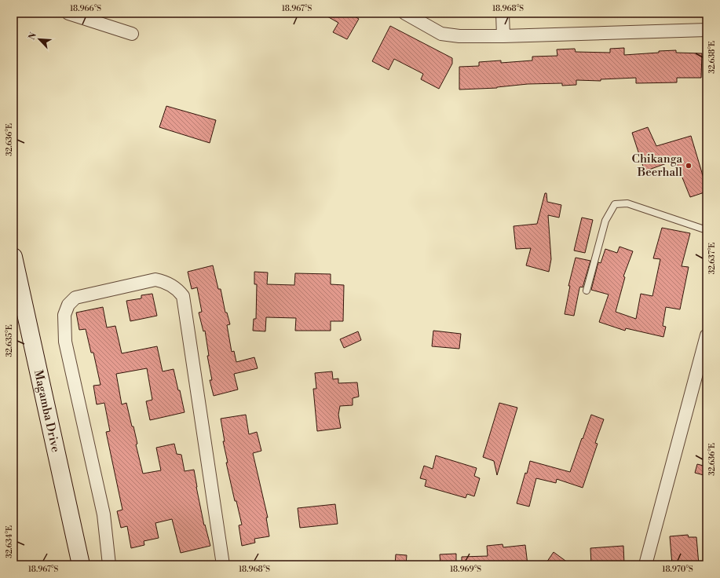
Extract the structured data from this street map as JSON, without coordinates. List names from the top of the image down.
{
  "streets": {
    "street": ["Magamba Drive"]
  },
  "places": ["Chikanga Beerhall"],
  "north": "top left",
  "coordinates": [
    "18.966°S",
    "18.967°S",
    "18.968°S",
    "32.638°E",
    "32.636°E",
    "32.637°E",
    "32.635°E",
    "32.634°E",
    "18.969°S",
    "18.970°S"
  ]
}
